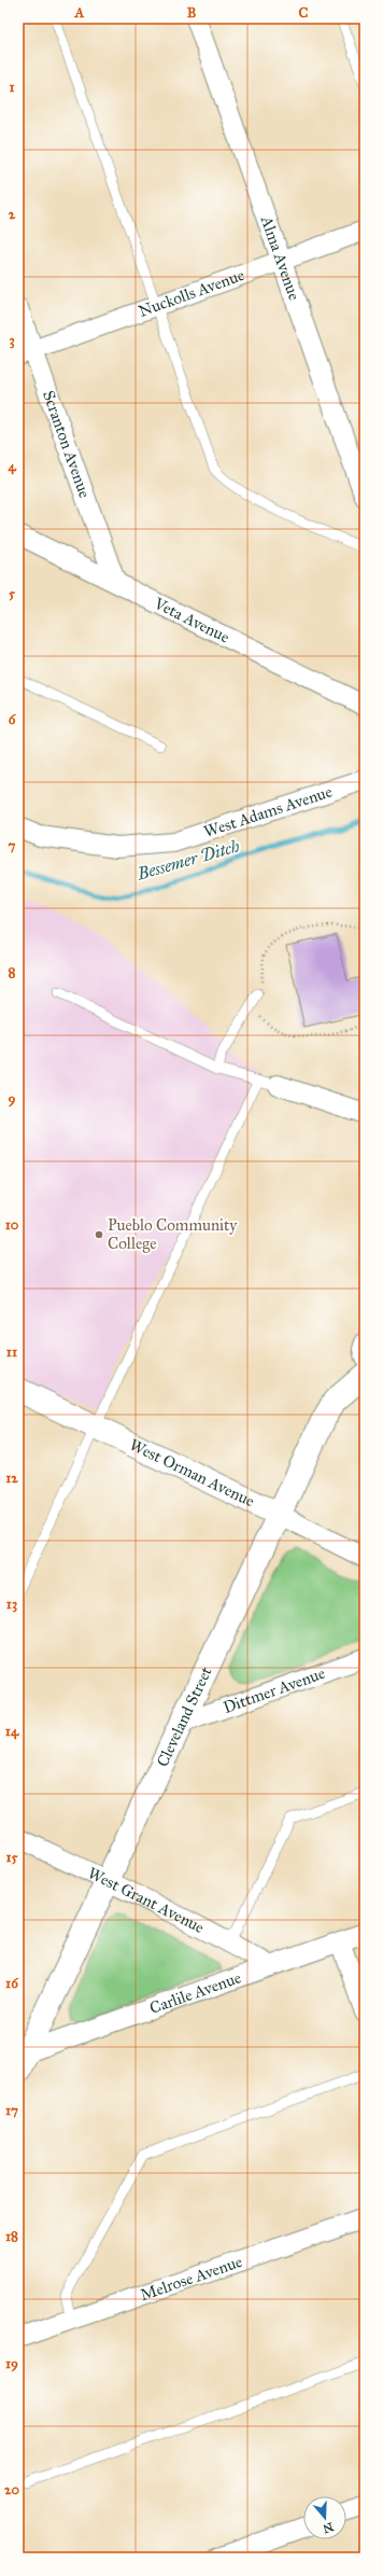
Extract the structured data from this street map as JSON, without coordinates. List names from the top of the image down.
{
  "streets": {
    "street": [
      "Alma Avenue",
      "Nuckolls Avenue",
      "Scranton Avenue",
      "Veta Avenue",
      "West Adams Avenue",
      "West Orman Avenue",
      "Dittmer Avenue",
      "Cleveland Street",
      "West Grant Avenue",
      "Carlile Avenue",
      "Melrose Avenue"
    ]
  },
  "crossings": [
    ["Alma Avenue", "Nuckolls Avenue"],
    ["Nuckolls Avenue", "Scranton Avenue"],
    ["Scranton Avenue", "Veta Avenue"],
    ["West Orman Avenue", "Cleveland Street"],
    ["Dittmer Avenue", "Cleveland Street"],
    ["Cleveland Street", "West Grant Avenue"],
    ["Cleveland Street", "Carlile Avenue"],
    ["West Grant Avenue", "Carlile Avenue"]
  ],
  "water": ["Bessemer Ditch"],
  "places": ["Pueblo Community College"],
  "north": "bottom",
  "grid": {
    "columns": ["A", "B", "C"],
    "rows": [
      "1",
      "2",
      "3",
      "4",
      "5",
      "6",
      "7",
      "8",
      "9",
      "10",
      "11",
      "12",
      "13",
      "14",
      "15",
      "16",
      "17",
      "18",
      "19",
      "20"
    ]
  }
}
